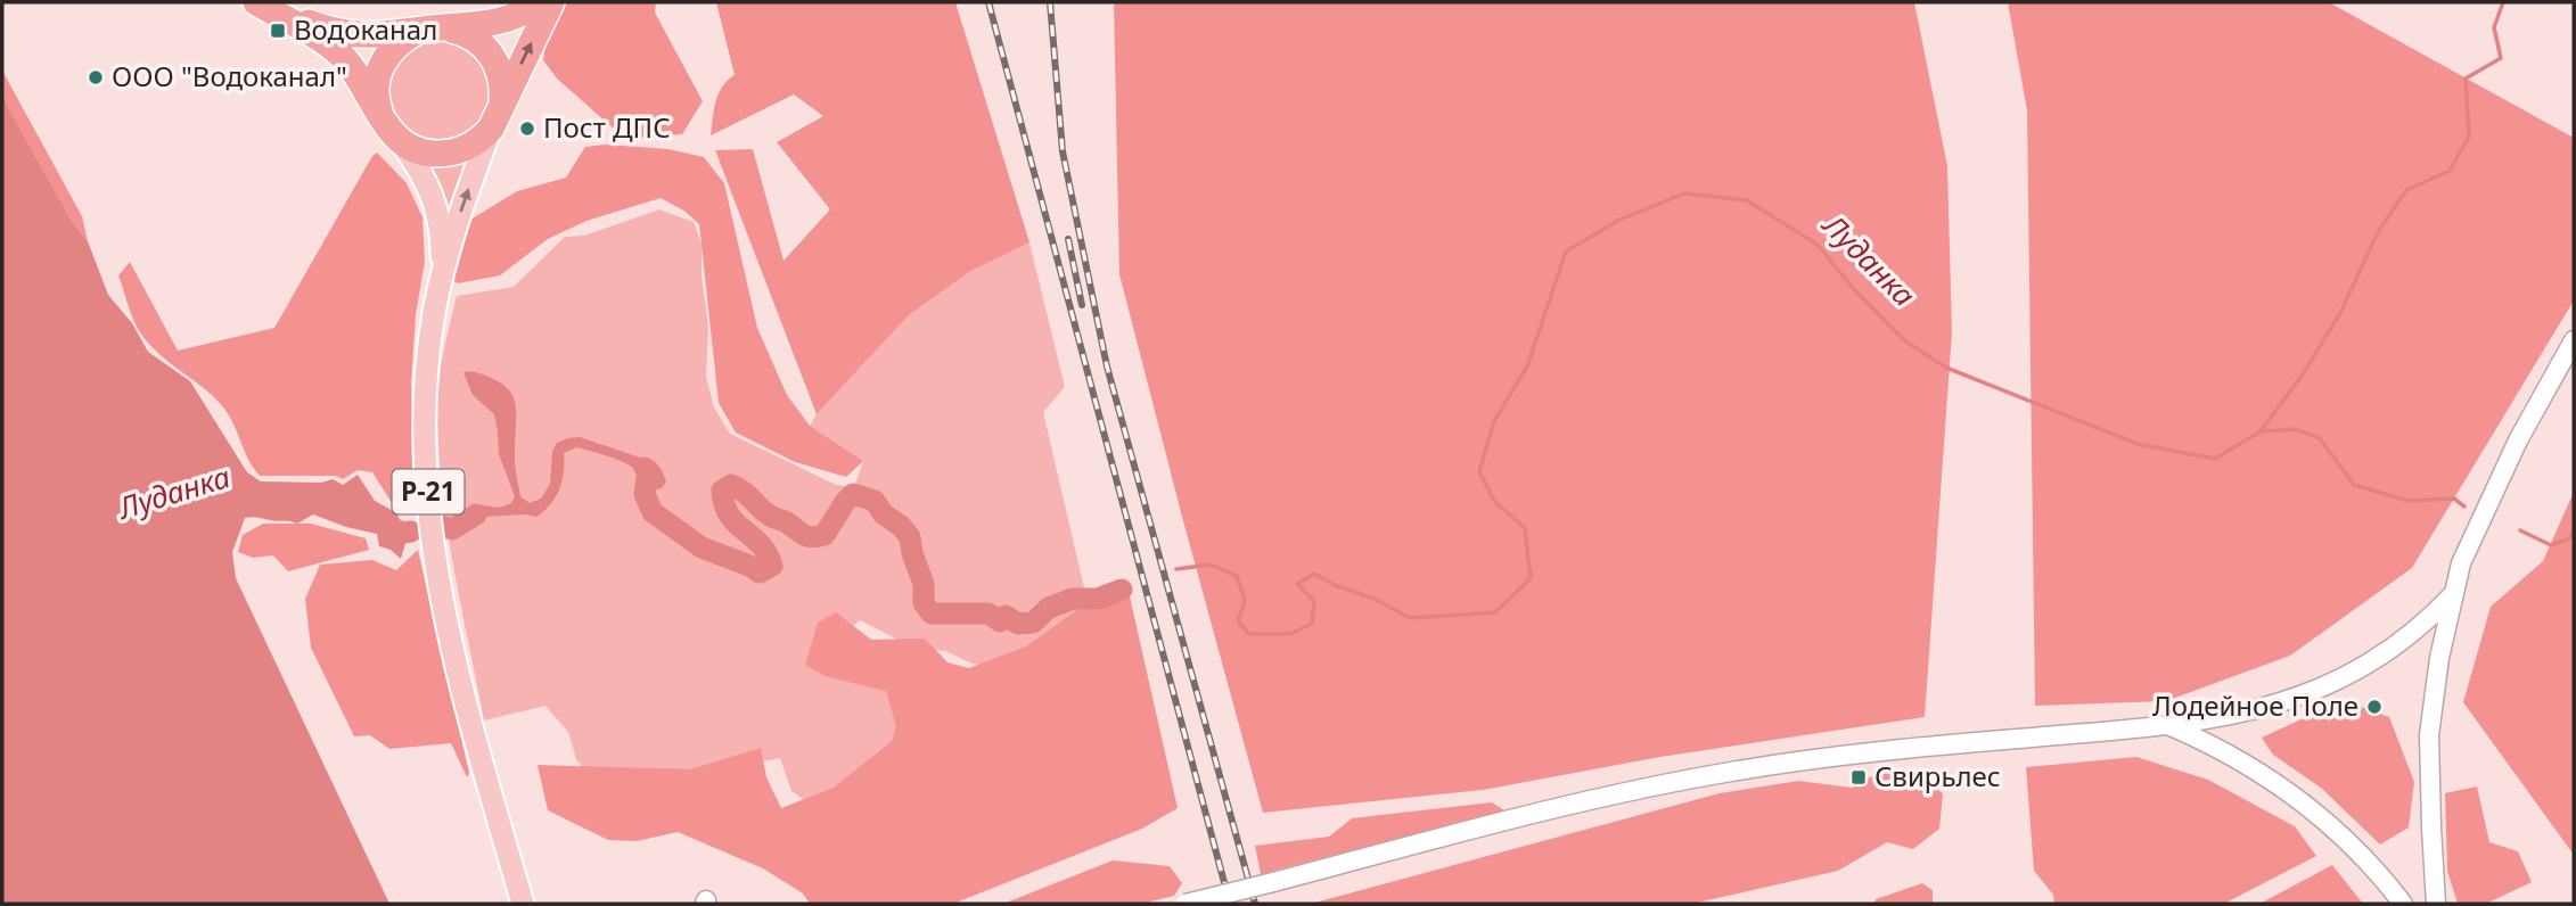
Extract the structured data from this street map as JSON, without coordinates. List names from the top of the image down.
{
  "streets": {
    "highway": ["Р-21"]
  },
  "water": ["Луданка"],
  "places": {
    "transit": ["Водоканал", "Свирьлес"],
    "other": ["ООО \"Водоканал\"", "Пост ДПС", "Лодейное Поле"]
  }
}
